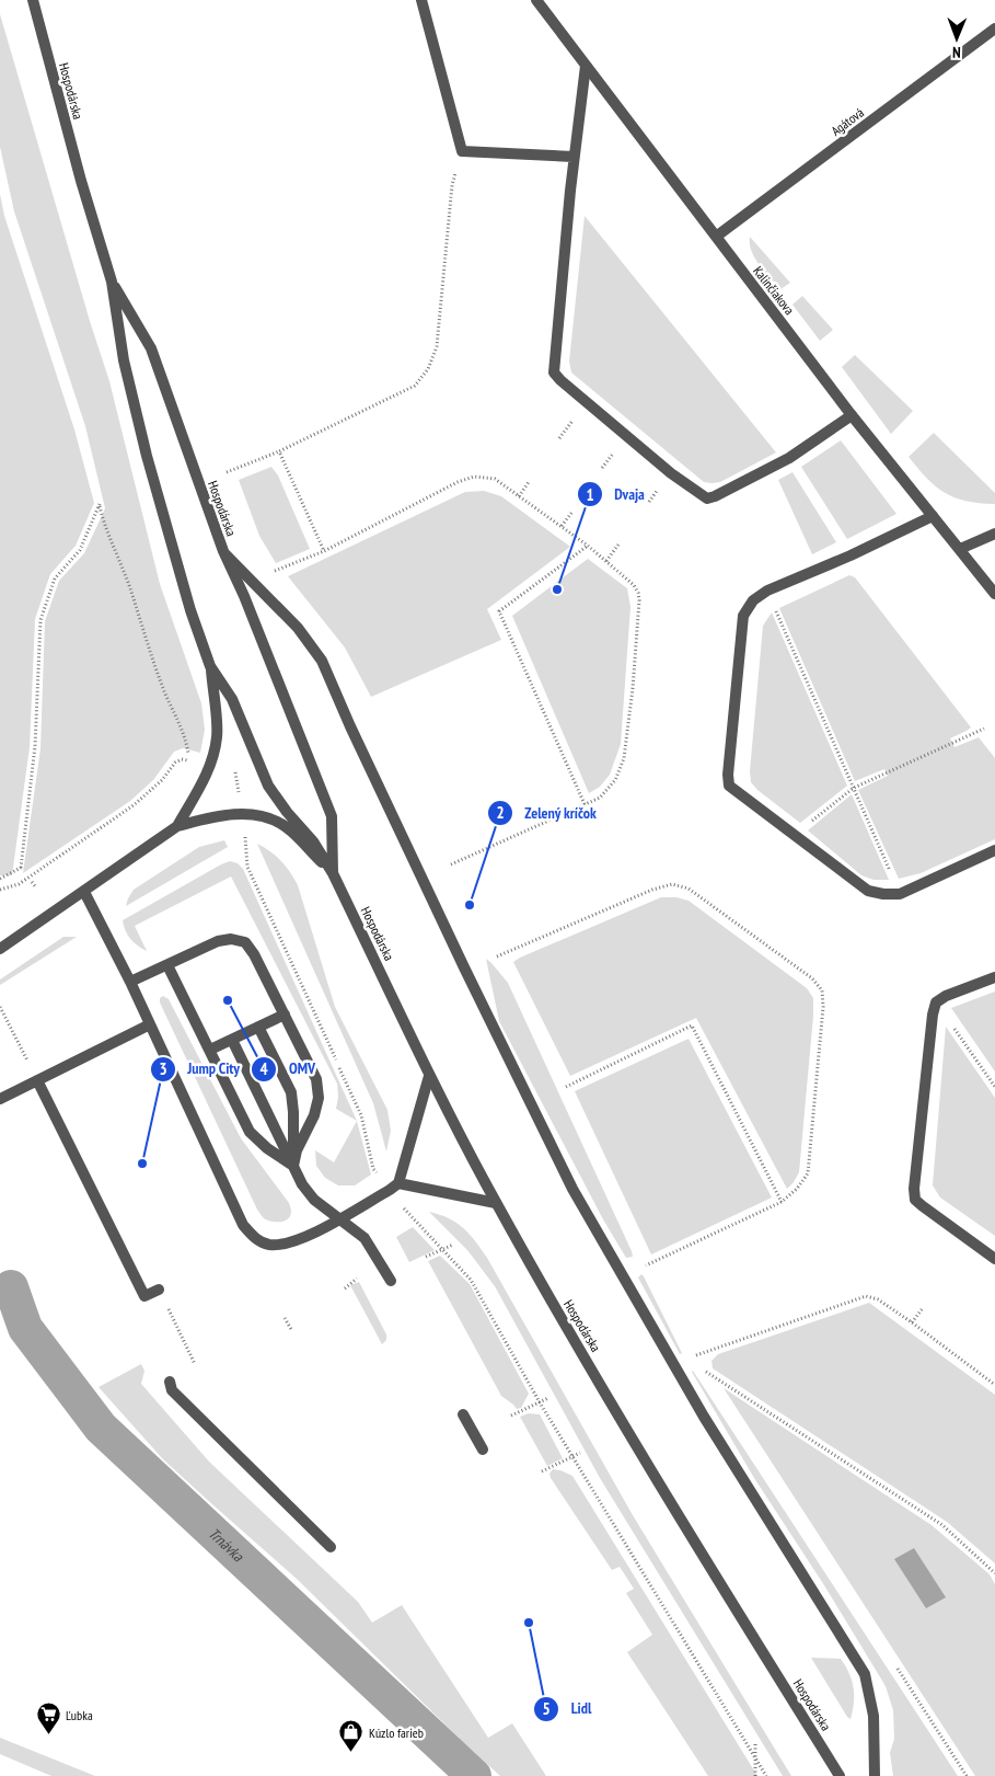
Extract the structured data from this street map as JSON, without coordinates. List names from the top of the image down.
{
  "streets": {
    "street": ["Hospodárska", "Agátová", "Kalinčiakova"]
  },
  "crossings": [
    ["Agátová", "Kalinčiakova"]
  ],
  "water": ["Trnávka"],
  "places": {
    "other": [
      "Dvaja",
      "Zelený kríčok",
      "OMV",
      "Jump City",
      "Lidl"
    ],
    "supermarket": ["Ľubka"],
    "shop": ["Kúzlo farieb"]
  },
  "north": "bottom"
}
